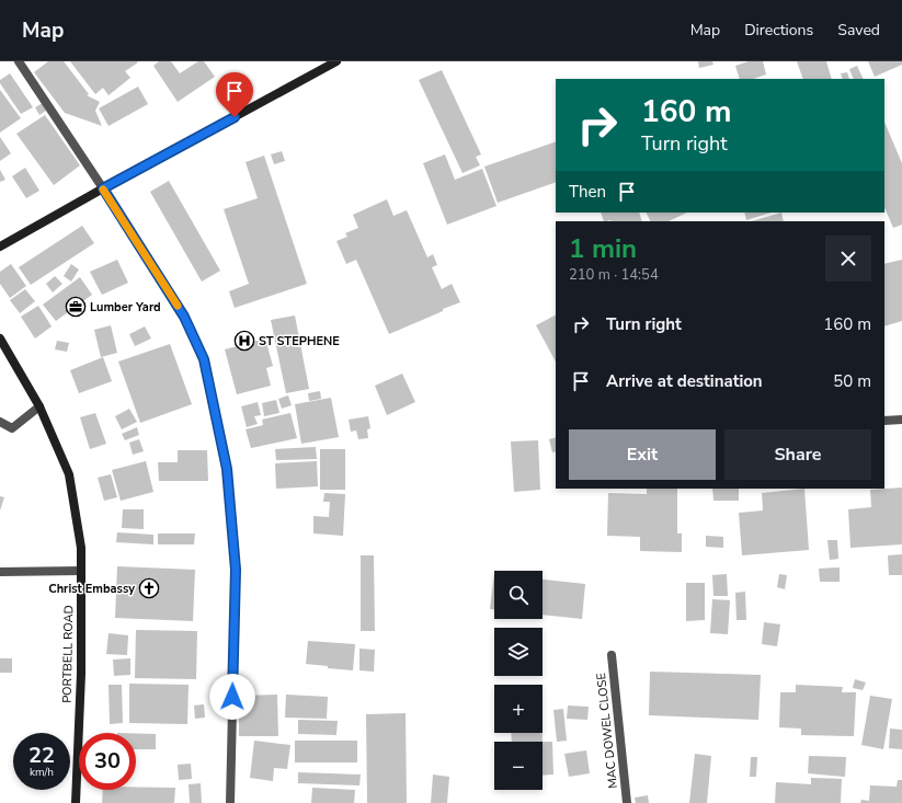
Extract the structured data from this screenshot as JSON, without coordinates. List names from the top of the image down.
{
  "streets": {
    "main road": ["PORTBELL ROAD"],
    "street": ["MAC DOWEL CLOSE"]
  },
  "places": {
    "office": ["Lumber Yard"],
    "hospital": ["ST STEPHENE"],
    "church": ["Christ Embassy"]
  },
  "page": {
    "header": "Map",
    "nav": ["Map", "Directions", "Saved"],
    "turn": ["160 m", "Turn right"],
    "then": "Then",
    "heading": ["1 min", "210 m · 14:54"],
    "list": [
      {
        "name": "Turn right",
        "value": "160 m"
      },
      {
        "name": "Arrive at destination",
        "value": "50 m"
      }
    ],
    "buttons": ["Exit", "Share"],
    "map_buttons": ["+", "−"],
    "speed": "22 km/h",
    "limit": "30"
  }
}
